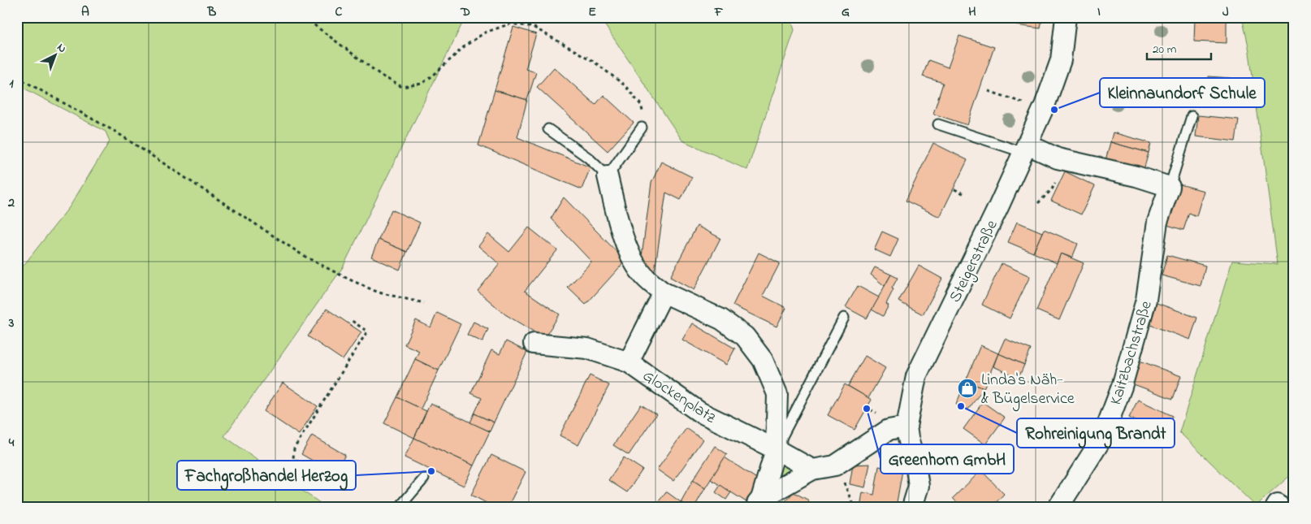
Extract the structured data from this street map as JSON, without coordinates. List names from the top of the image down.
{
  "streets": {
    "street": ["Steigerstraße", "Kaitzbachstraße", "Glockenplatz"]
  },
  "places": {
    "other": [
      "Kleinnaundorf Schule",
      "Rohreinigung Brandt",
      "Greenhorn GmbH",
      "Fachgroßhandel Herzog"
    ],
    "shop": ["Linda's Näh- & Bügelservice"]
  },
  "scale_bar": "20 m",
  "north": "top right",
  "grid": {
    "columns": [
      "A",
      "B",
      "C",
      "D",
      "E",
      "F",
      "G",
      "H",
      "I",
      "J"
    ],
    "rows": [
      "1",
      "2",
      "3",
      "4"
    ]
  }
}
